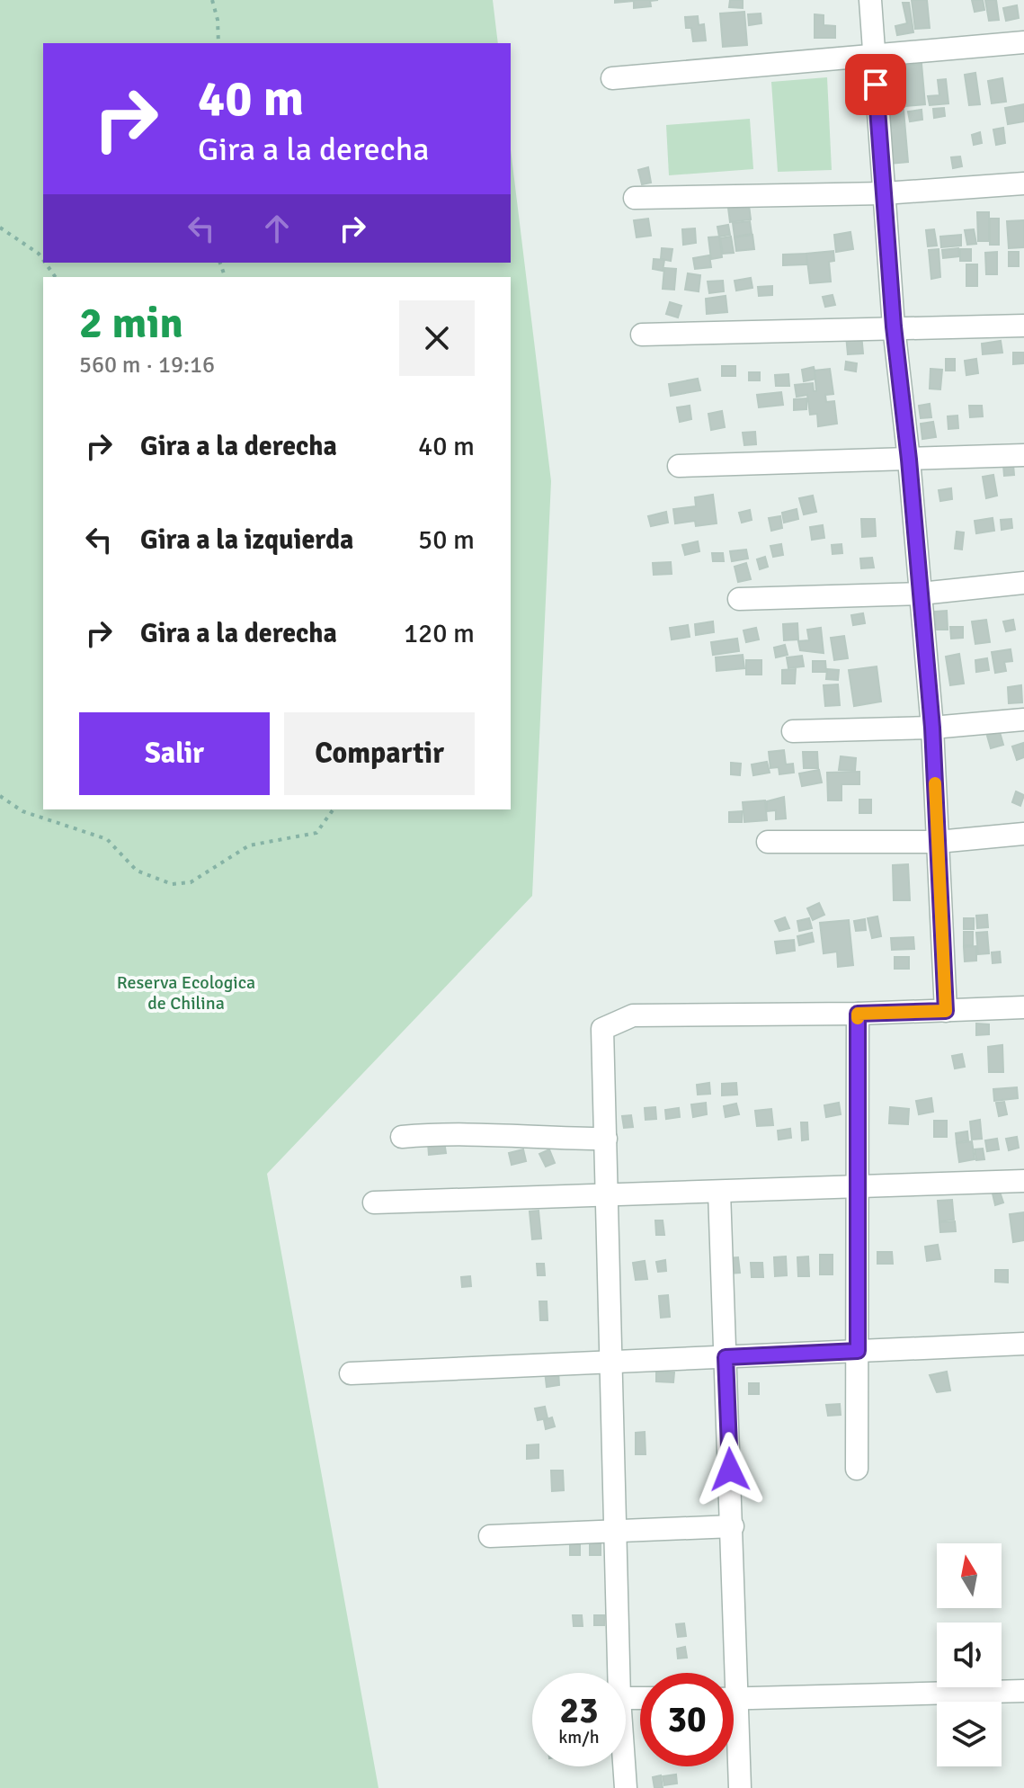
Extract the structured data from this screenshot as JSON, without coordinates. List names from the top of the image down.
{
  "parks": ["Reserva Ecologica de Chilina"],
  "north": "top",
  "page": {
    "turn": ["40 m", "Gira a la derecha"],
    "heading": ["2 min", "560 m · 19:16"],
    "list": [
      {
        "name": "Gira a la derecha",
        "value": "40 m"
      },
      {
        "name": "Gira a la izquierda",
        "value": "50 m"
      },
      {
        "name": "Gira a la derecha",
        "value": "120 m"
      }
    ],
    "buttons": ["Salir", "Compartir"],
    "speed": "23 km/h",
    "limit": "30"
  }
}
